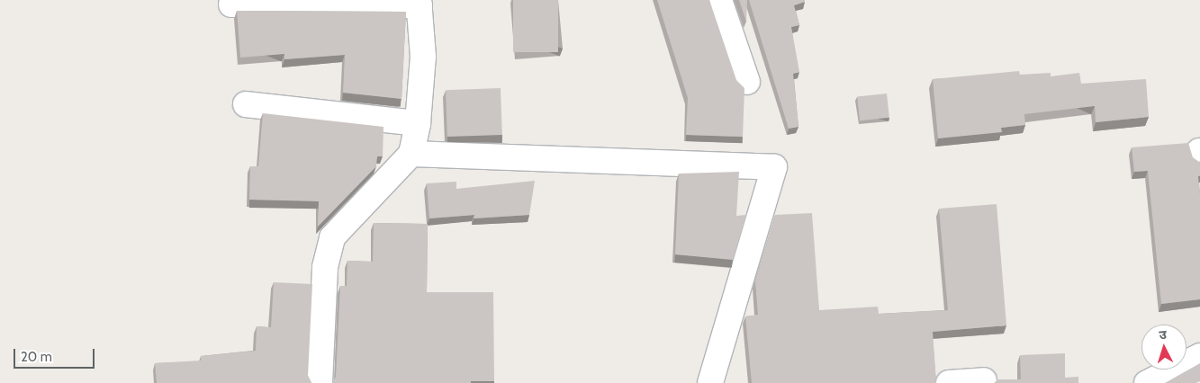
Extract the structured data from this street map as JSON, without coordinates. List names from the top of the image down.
{
  "scale_bar": "20 m",
  "north": "top"
}
